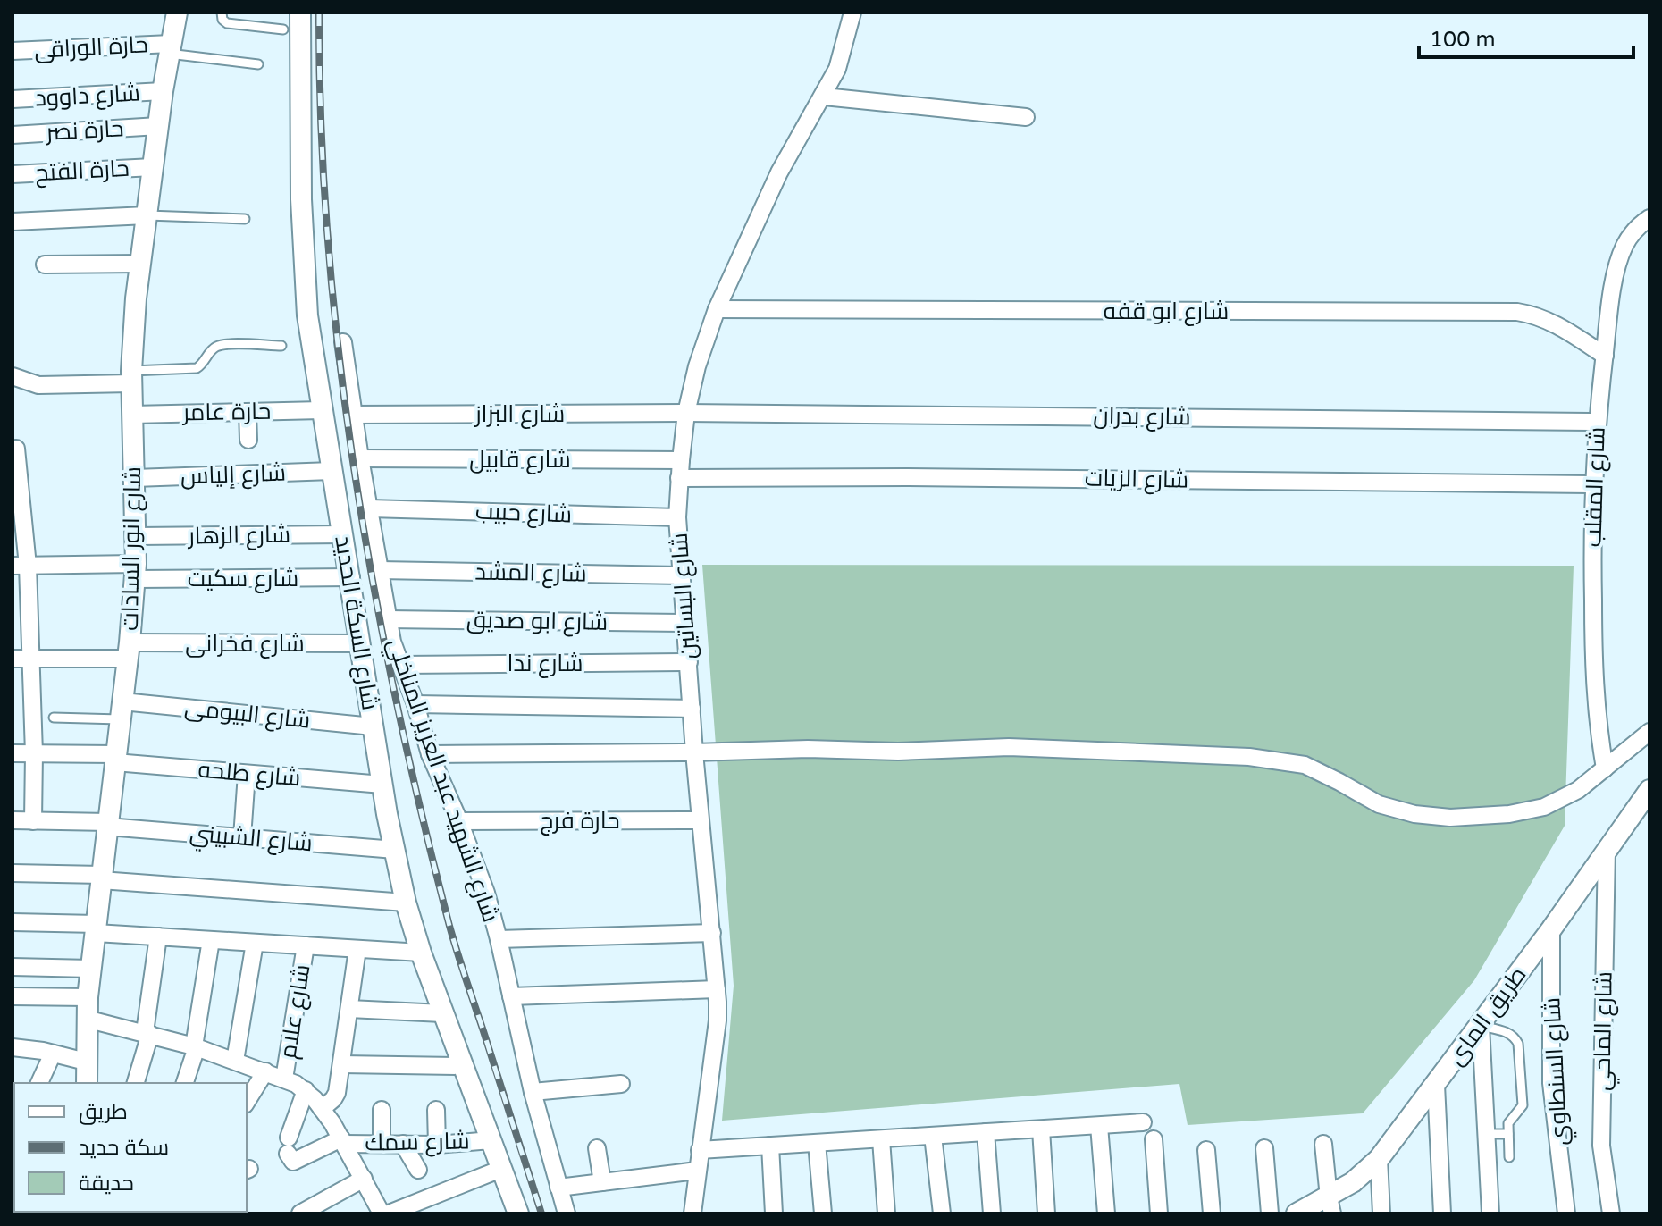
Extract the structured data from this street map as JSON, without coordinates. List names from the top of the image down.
{
  "streets": {
    "street": [
      "حارة الوراقى",
      "شارع داوود",
      "حارة نصر",
      "حارة الفتح",
      "شارع ابو قفه",
      "حارة عامر",
      "شارع البزاز",
      "شارع بدران",
      "شارع قابيل",
      "شارع إلياس",
      "شارع الزيات",
      "شارع المقلب",
      "شارع حبيب",
      "شارع الزهار",
      "شارع انور السادات",
      "شارع المشد",
      "شارع سكيت",
      "شارع البساتين",
      "شارع ابو صديق",
      "شارع السكة الحديد",
      "شارع فخرانى",
      "شارع ندا",
      "شارع البيومى",
      "شارع طلحه",
      "شارع الشهيد عبد العزيز المناخلي",
      "حارة فرج",
      "شارع الشبيني",
      "شارع علام",
      "طريق الماى",
      "شارع الماحي",
      "شارع السنطاوي",
      "شارع سمك"
    ]
  },
  "crossings": [
    ["حارة الوراقى", "شارع انور السادات"],
    ["شارع داوود", "شارع انور السادات"],
    ["حارة نصر", "شارع انور السادات"],
    ["حارة الفتح", "شارع انور السادات"],
    ["شارع ابو قفه", "شارع المقلب"],
    ["شارع ابو قفه", "شارع البساتين"],
    ["حارة عامر", "شارع انور السادات"],
    ["حارة عامر", "شارع السكة الحديد"],
    ["شارع البزاز", "شارع بدران"],
    ["شارع البزاز", "شارع البساتين"],
    ["شارع البزاز", "شارع الشهيد عبد العزيز المناخلي"],
    ["شارع بدران", "شارع المقلب"],
    ["شارع بدران", "شارع البساتين"],
    ["شارع قابيل", "شارع البساتين"],
    ["شارع قابيل", "شارع الشهيد عبد العزيز المناخلي"],
    ["شارع إلياس", "شارع انور السادات"],
    ["شارع إلياس", "شارع السكة الحديد"],
    ["شارع الزيات", "شارع المقلب"],
    ["شارع الزيات", "شارع البساتين"],
    ["شارع حبيب", "شارع البساتين"],
    ["شارع حبيب", "شارع الشهيد عبد العزيز المناخلي"],
    ["شارع الزهار", "شارع انور السادات"],
    ["شارع الزهار", "شارع السكة الحديد"],
    ["شارع انور السادات", "شارع سكيت"],
    ["شارع انور السادات", "شارع فخرانى"],
    ["شارع انور السادات", "شارع البيومى"],
    ["شارع انور السادات", "شارع طلحه"],
    ["شارع انور السادات", "شارع الشبيني"],
    ["شارع المشد", "شارع البساتين"],
    ["شارع المشد", "شارع الشهيد عبد العزيز المناخلي"],
    ["شارع سكيت", "شارع السكة الحديد"],
    ["شارع البساتين", "شارع ابو صديق"],
    ["شارع البساتين", "شارع ندا"],
    ["شارع البساتين", "حارة فرج"],
    ["شارع ابو صديق", "شارع الشهيد عبد العزيز المناخلي"],
    ["شارع السكة الحديد", "شارع فخرانى"],
    ["شارع السكة الحديد", "شارع البيومى"],
    ["شارع السكة الحديد", "شارع طلحه"],
    ["شارع السكة الحديد", "شارع الشبيني"],
    ["شارع السكة الحديد", "شارع سمك"],
    ["شارع ندا", "شارع الشهيد عبد العزيز المناخلي"],
    ["شارع الشهيد عبد العزيز المناخلي", "حارة فرج"],
    ["طريق الماى", "شارع الماحي"],
    ["طريق الماى", "شارع السنطاوي"]
  ],
  "legend": ["طريق", "سكة حديد", "حديقة"],
  "scale_bar": "100 m"
}
